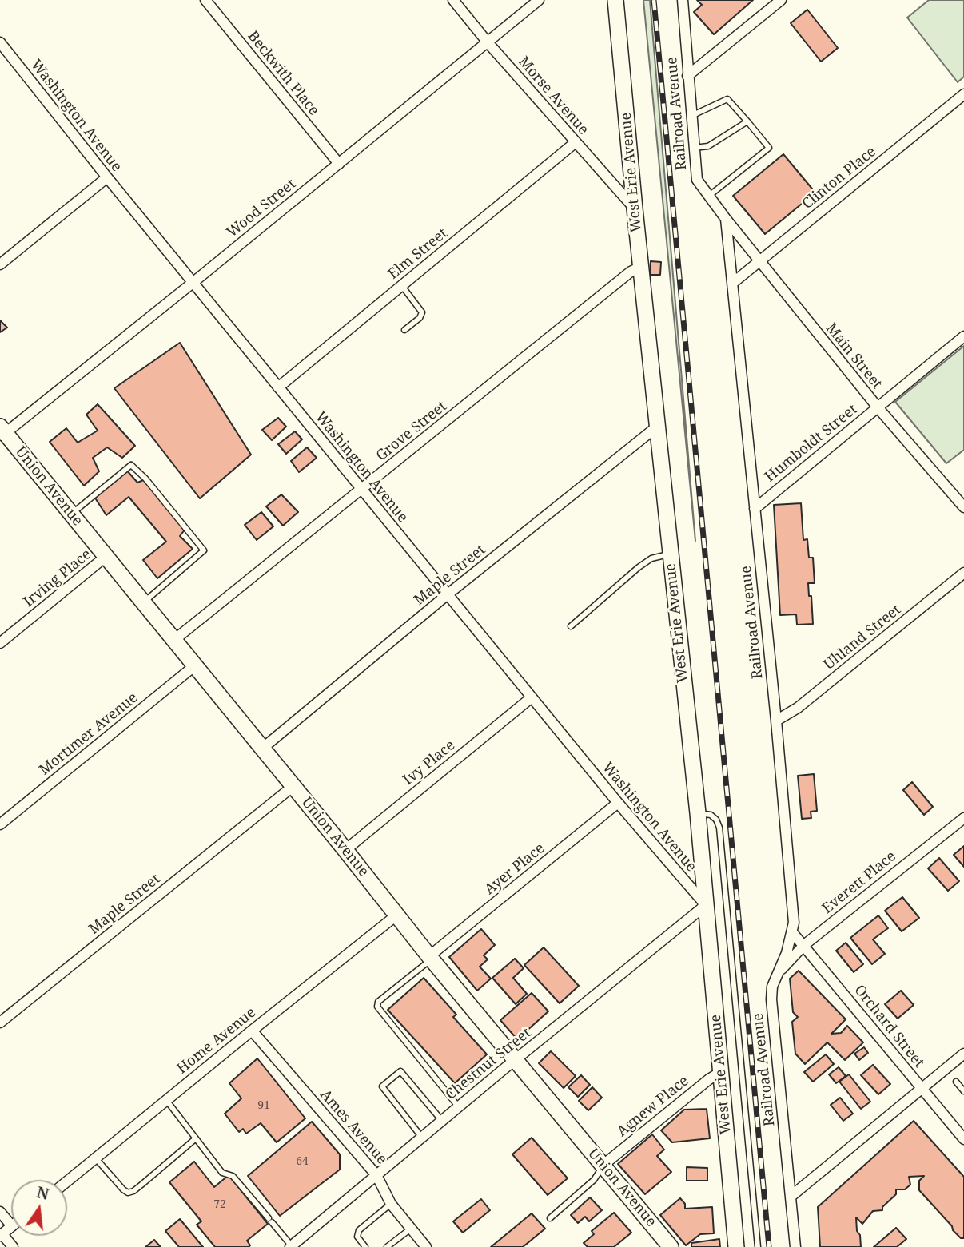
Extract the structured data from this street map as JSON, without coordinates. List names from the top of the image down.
{
  "streets": {
    "street": [
      "Beckwith Place",
      "Morse Avenue",
      "Railroad Avenue",
      "Washington Avenue",
      "West Erie Avenue",
      "Clinton Place",
      "Wood Street",
      "Elm Street",
      "Main Street",
      "Grove Street",
      "Humboldt Street",
      "Union Avenue",
      "Maple Street",
      "Irving Place",
      "Uhland Street",
      "Mortimer Avenue",
      "Ivy Place",
      "Ayer Place",
      "Everett Place",
      "Orchard Street",
      "Home Avenue",
      "Chestnut Street",
      "Agnew Place",
      "Ames Avenue"
    ]
  },
  "crossings": [
    ["Beckwith Place", "Wood Street"],
    ["Morse Avenue", "West Erie Avenue"],
    ["Morse Avenue", "Wood Street"],
    ["Morse Avenue", "Elm Street"],
    ["Railroad Avenue", "Clinton Place"],
    ["Railroad Avenue", "Main Street"],
    ["Railroad Avenue", "Humboldt Street"],
    ["Railroad Avenue", "Uhland Street"],
    ["Railroad Avenue", "Everett Place"],
    ["Railroad Avenue", "Orchard Street"],
    ["Washington Avenue", "West Erie Avenue"],
    ["Washington Avenue", "Wood Street"],
    ["Washington Avenue", "Elm Street"],
    ["Washington Avenue", "Grove Street"],
    ["Washington Avenue", "Maple Street"],
    ["Washington Avenue", "Ivy Place"],
    ["Washington Avenue", "Ayer Place"],
    ["Washington Avenue", "Chestnut Street"],
    ["West Erie Avenue", "Grove Street"],
    ["West Erie Avenue", "Maple Street"],
    ["West Erie Avenue", "Chestnut Street"],
    ["West Erie Avenue", "Agnew Place"],
    ["Clinton Place", "Main Street"],
    ["Wood Street", "Union Avenue"],
    ["Main Street", "Humboldt Street"],
    ["Grove Street", "Union Avenue"],
    ["Union Avenue", "Maple Street"],
    ["Union Avenue", "Irving Place"],
    ["Union Avenue", "Mortimer Avenue"],
    ["Union Avenue", "Ivy Place"],
    ["Union Avenue", "Ayer Place"],
    ["Union Avenue", "Home Avenue"],
    ["Union Avenue", "Chestnut Street"],
    ["Union Avenue", "Agnew Place"],
    ["Everett Place", "Orchard Street"],
    ["Home Avenue", "Ames Avenue"],
    ["Chestnut Street", "Ames Avenue"]
  ],
  "house_numbers": ["91", "64", "72"],
  "north": "top"
}
